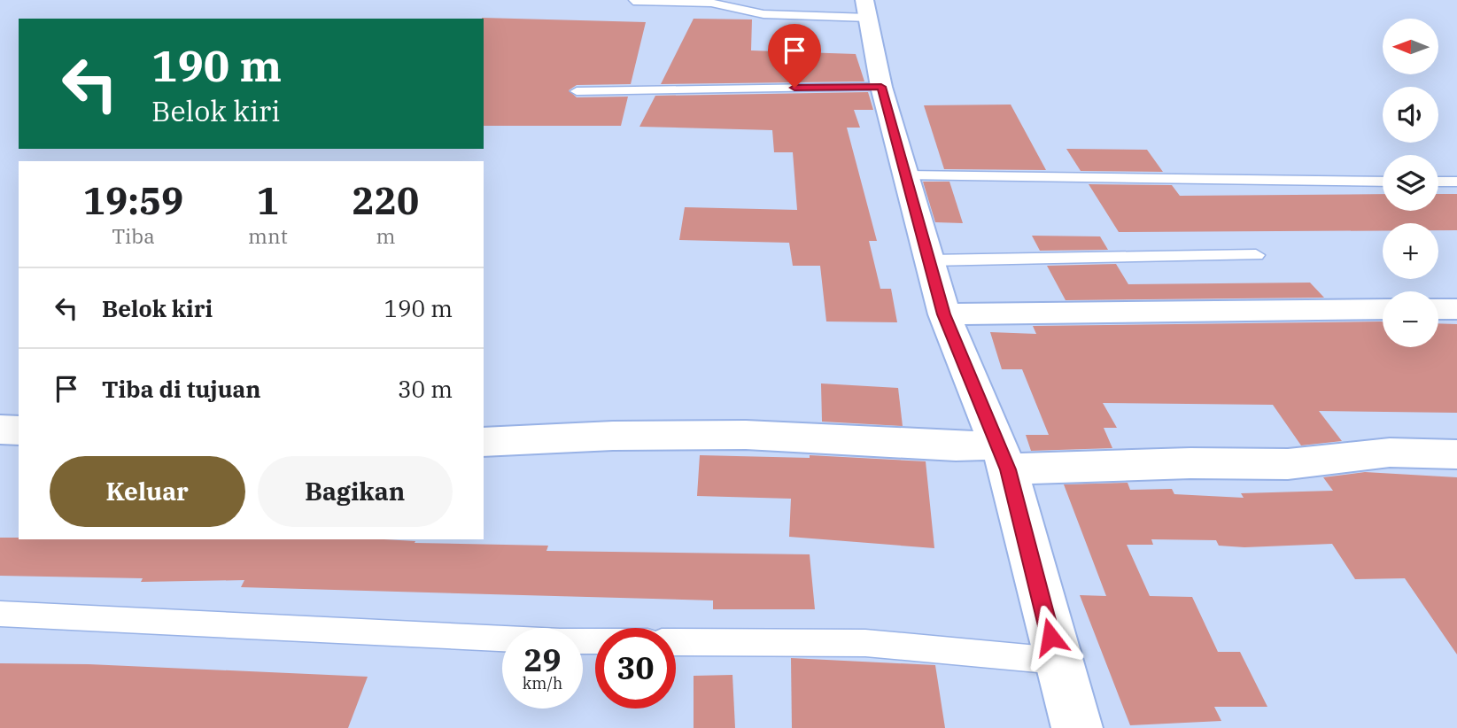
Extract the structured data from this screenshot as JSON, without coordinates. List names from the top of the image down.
{
  "north": "left",
  "page": {
    "map_buttons": ["+", "−"],
    "turn": ["190 m", "Belok kiri"],
    "eta": [
      "19:59",
      "Tiba",
      "1",
      "mnt",
      "220",
      "m"
    ],
    "list": [
      {
        "name": "Belok kiri",
        "value": "190 m"
      },
      {
        "name": "Tiba di tujuan",
        "value": "30 m"
      }
    ],
    "buttons": ["Keluar", "Bagikan"],
    "speed": "29 km/h",
    "limit": "30"
  }
}
